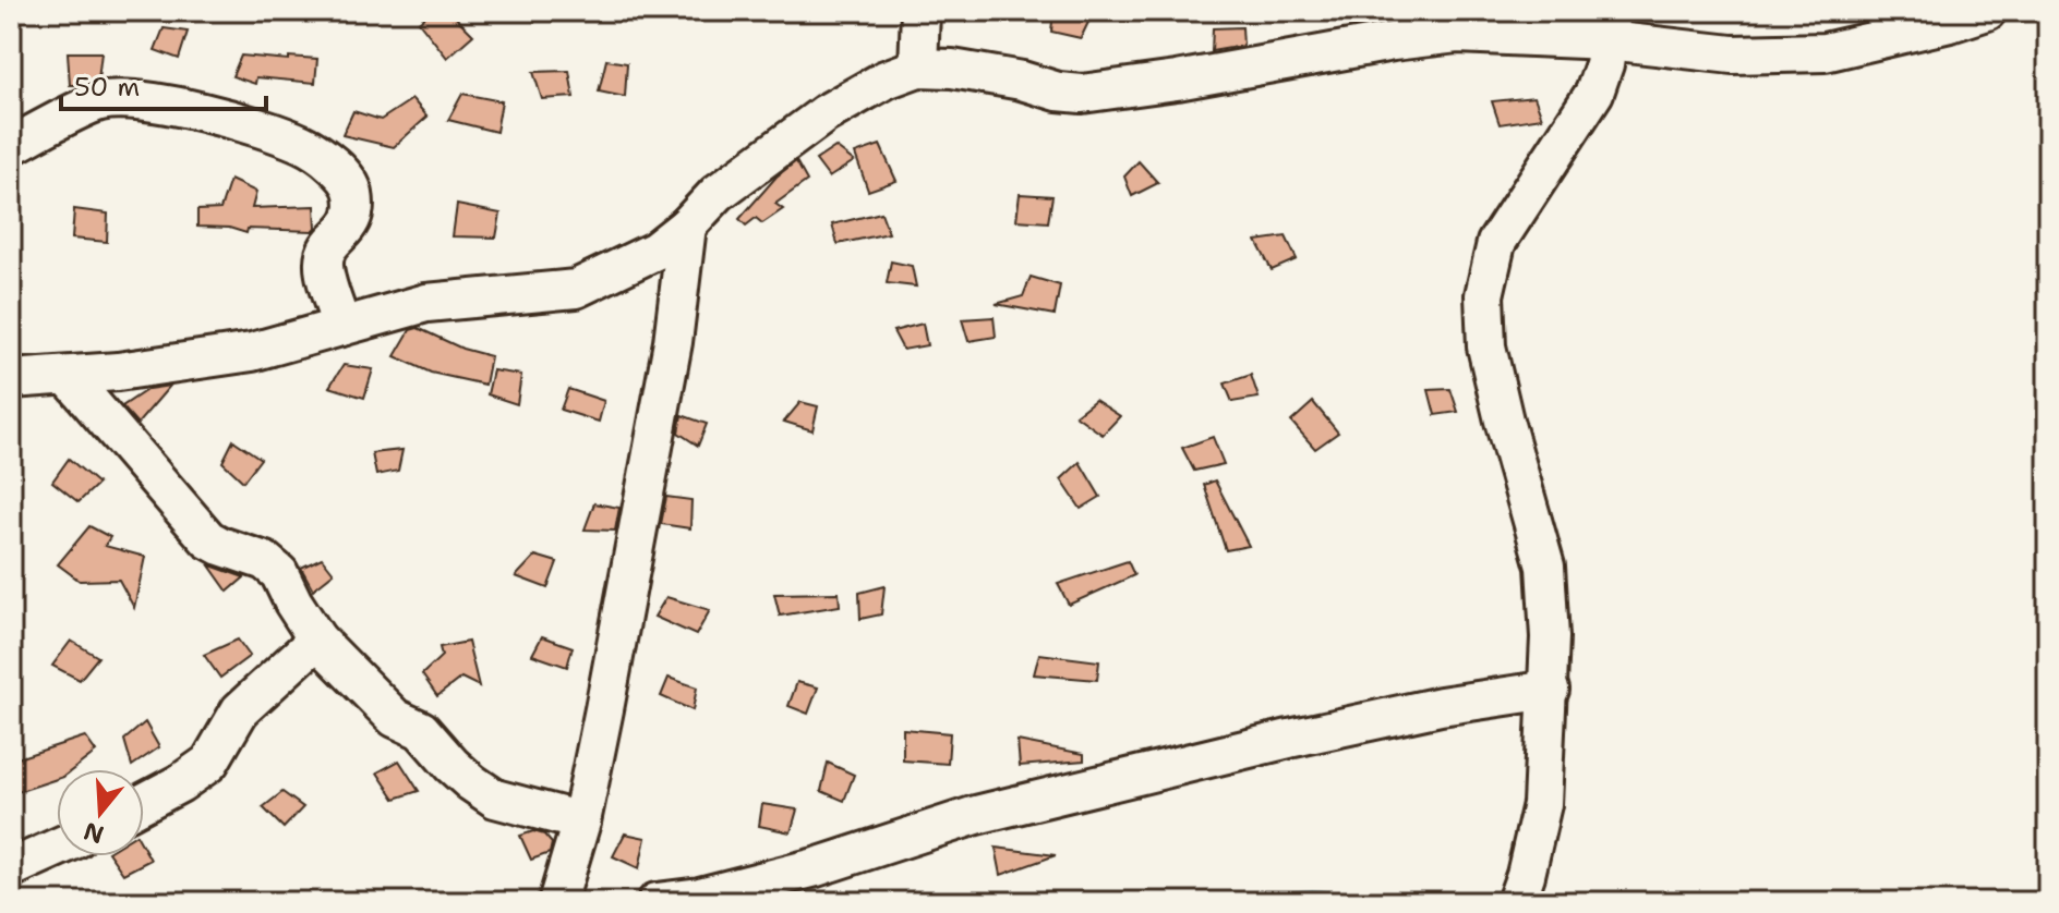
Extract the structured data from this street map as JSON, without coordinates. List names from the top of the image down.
{
  "scale_bar": "50 m",
  "north": "bottom"
}
